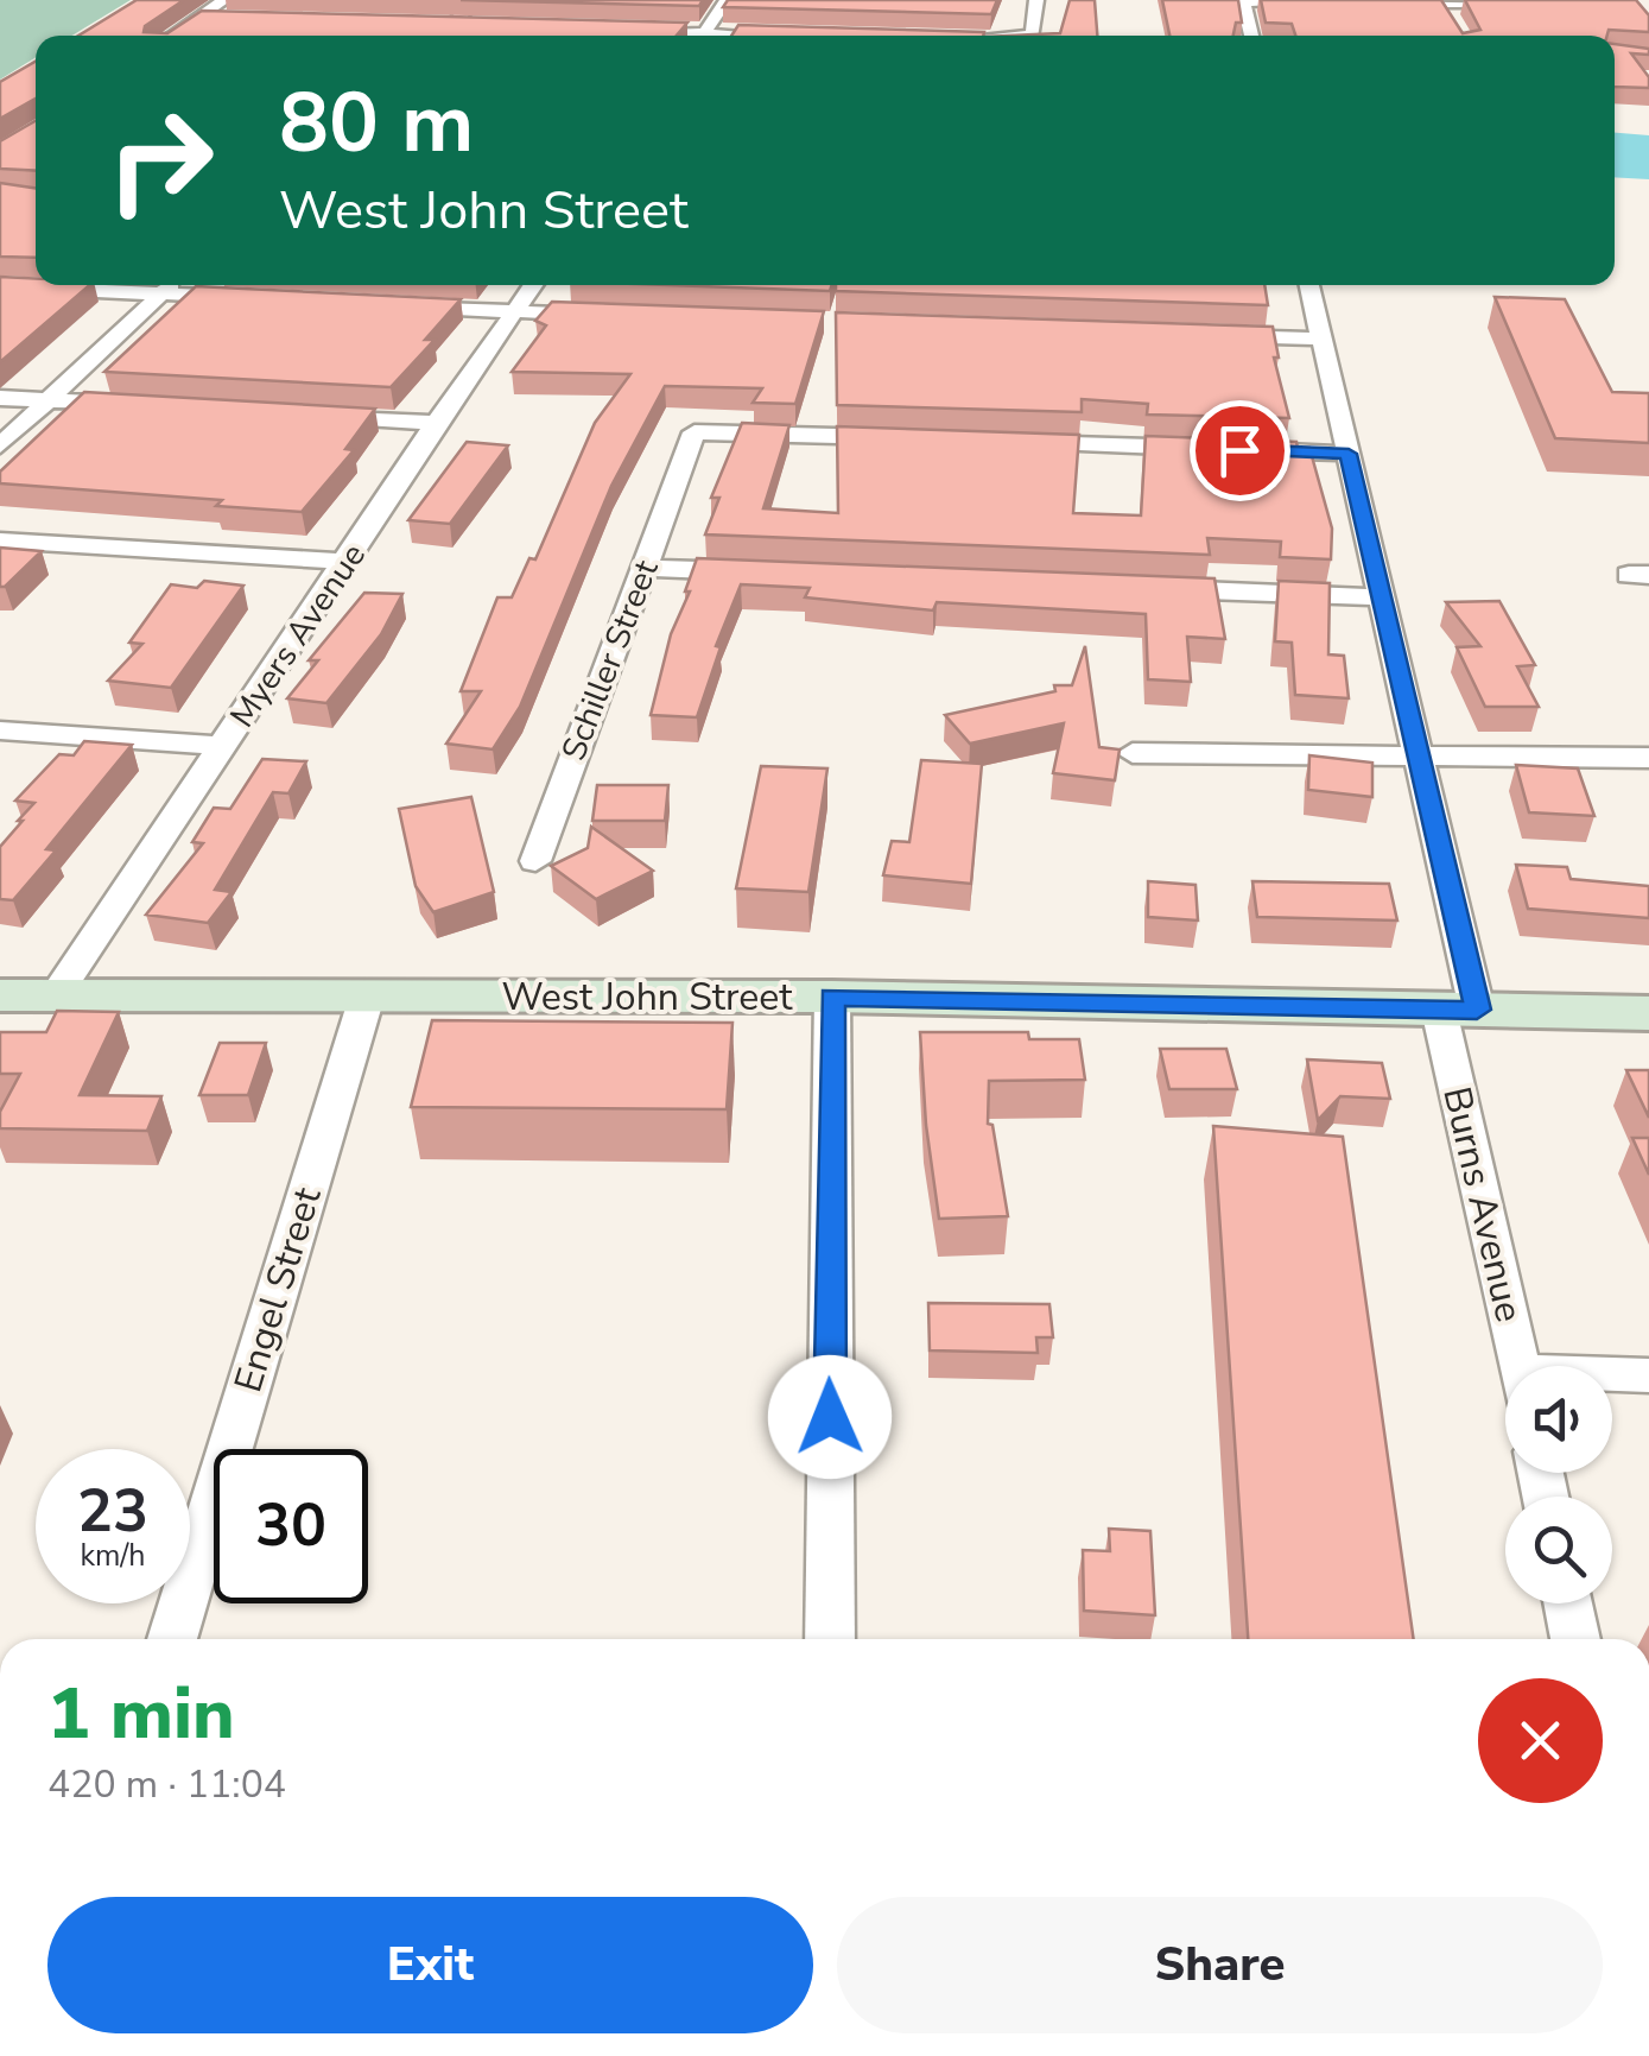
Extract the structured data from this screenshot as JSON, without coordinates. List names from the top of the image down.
{
  "streets": {
    "main road": ["West John Street"],
    "street": [
      "Myers Avenue",
      "Schiller Street",
      "Burns Avenue",
      "Engel Street"
    ]
  },
  "crossings": [
    ["Myers Avenue", "West John Street"],
    ["West John Street", "Burns Avenue"],
    ["West John Street", "Engel Street"]
  ],
  "page": {
    "turn": ["80 m", "West John Street"],
    "speed": "23 km/h",
    "limit": "30",
    "heading": ["1 min", "420 m · 11:04"],
    "buttons": ["Exit", "Share"]
  }
}
